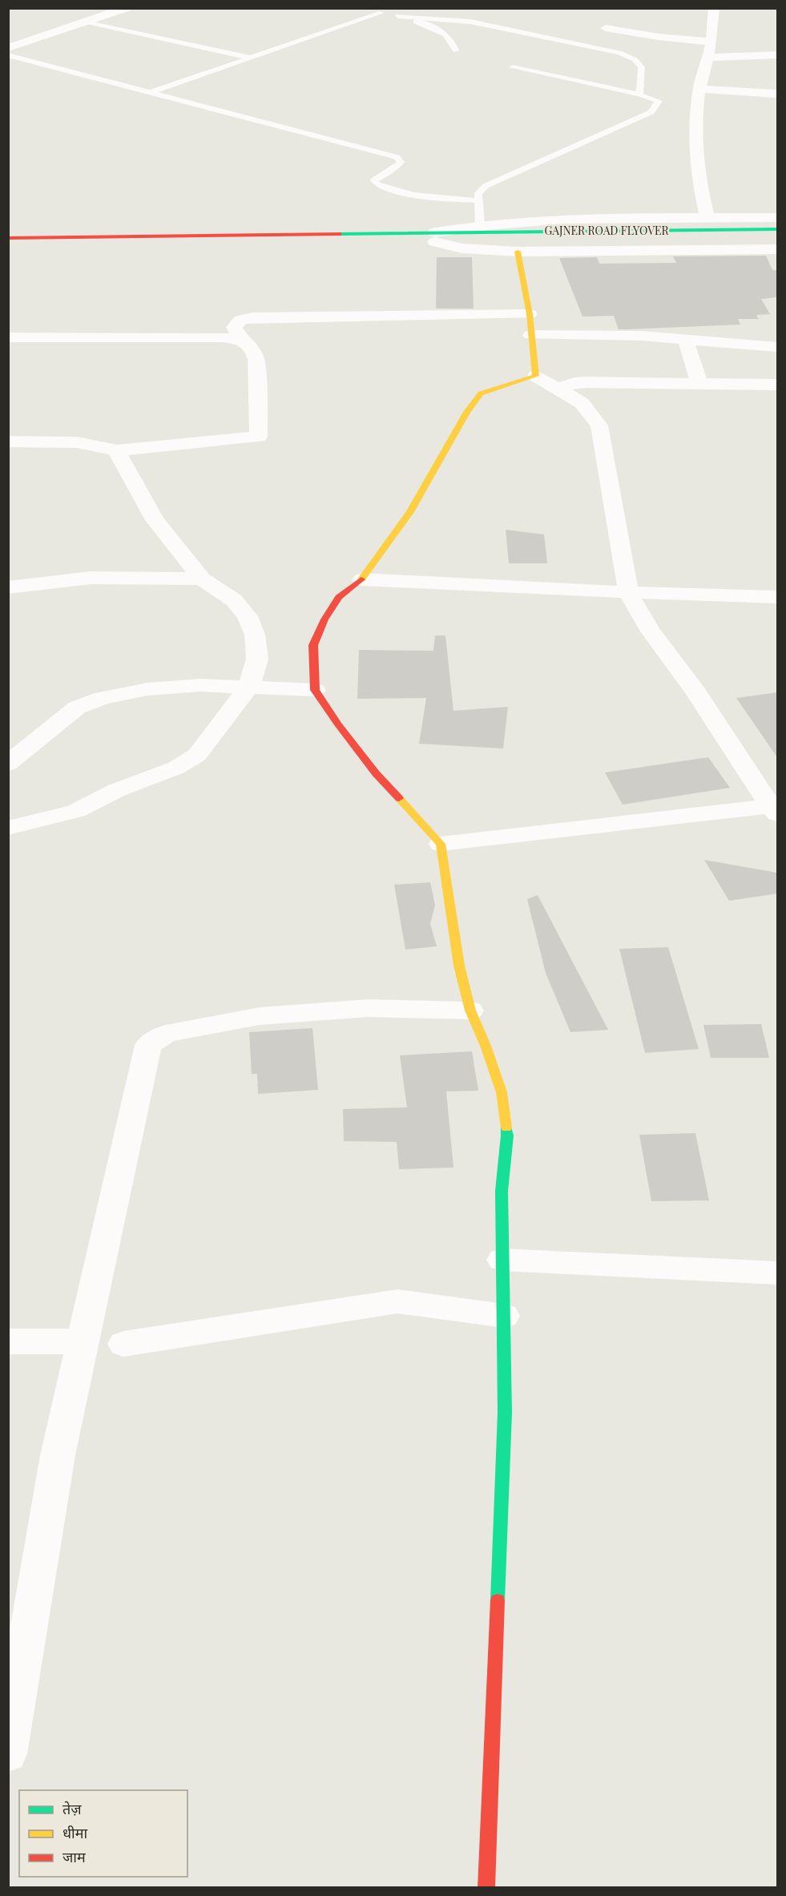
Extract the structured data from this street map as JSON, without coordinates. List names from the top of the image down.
{
  "streets": {
    "street": ["GAJNER ROAD FLYOVER"]
  },
  "legend": ["तेज़", "धीमा", "जाम"]
}
